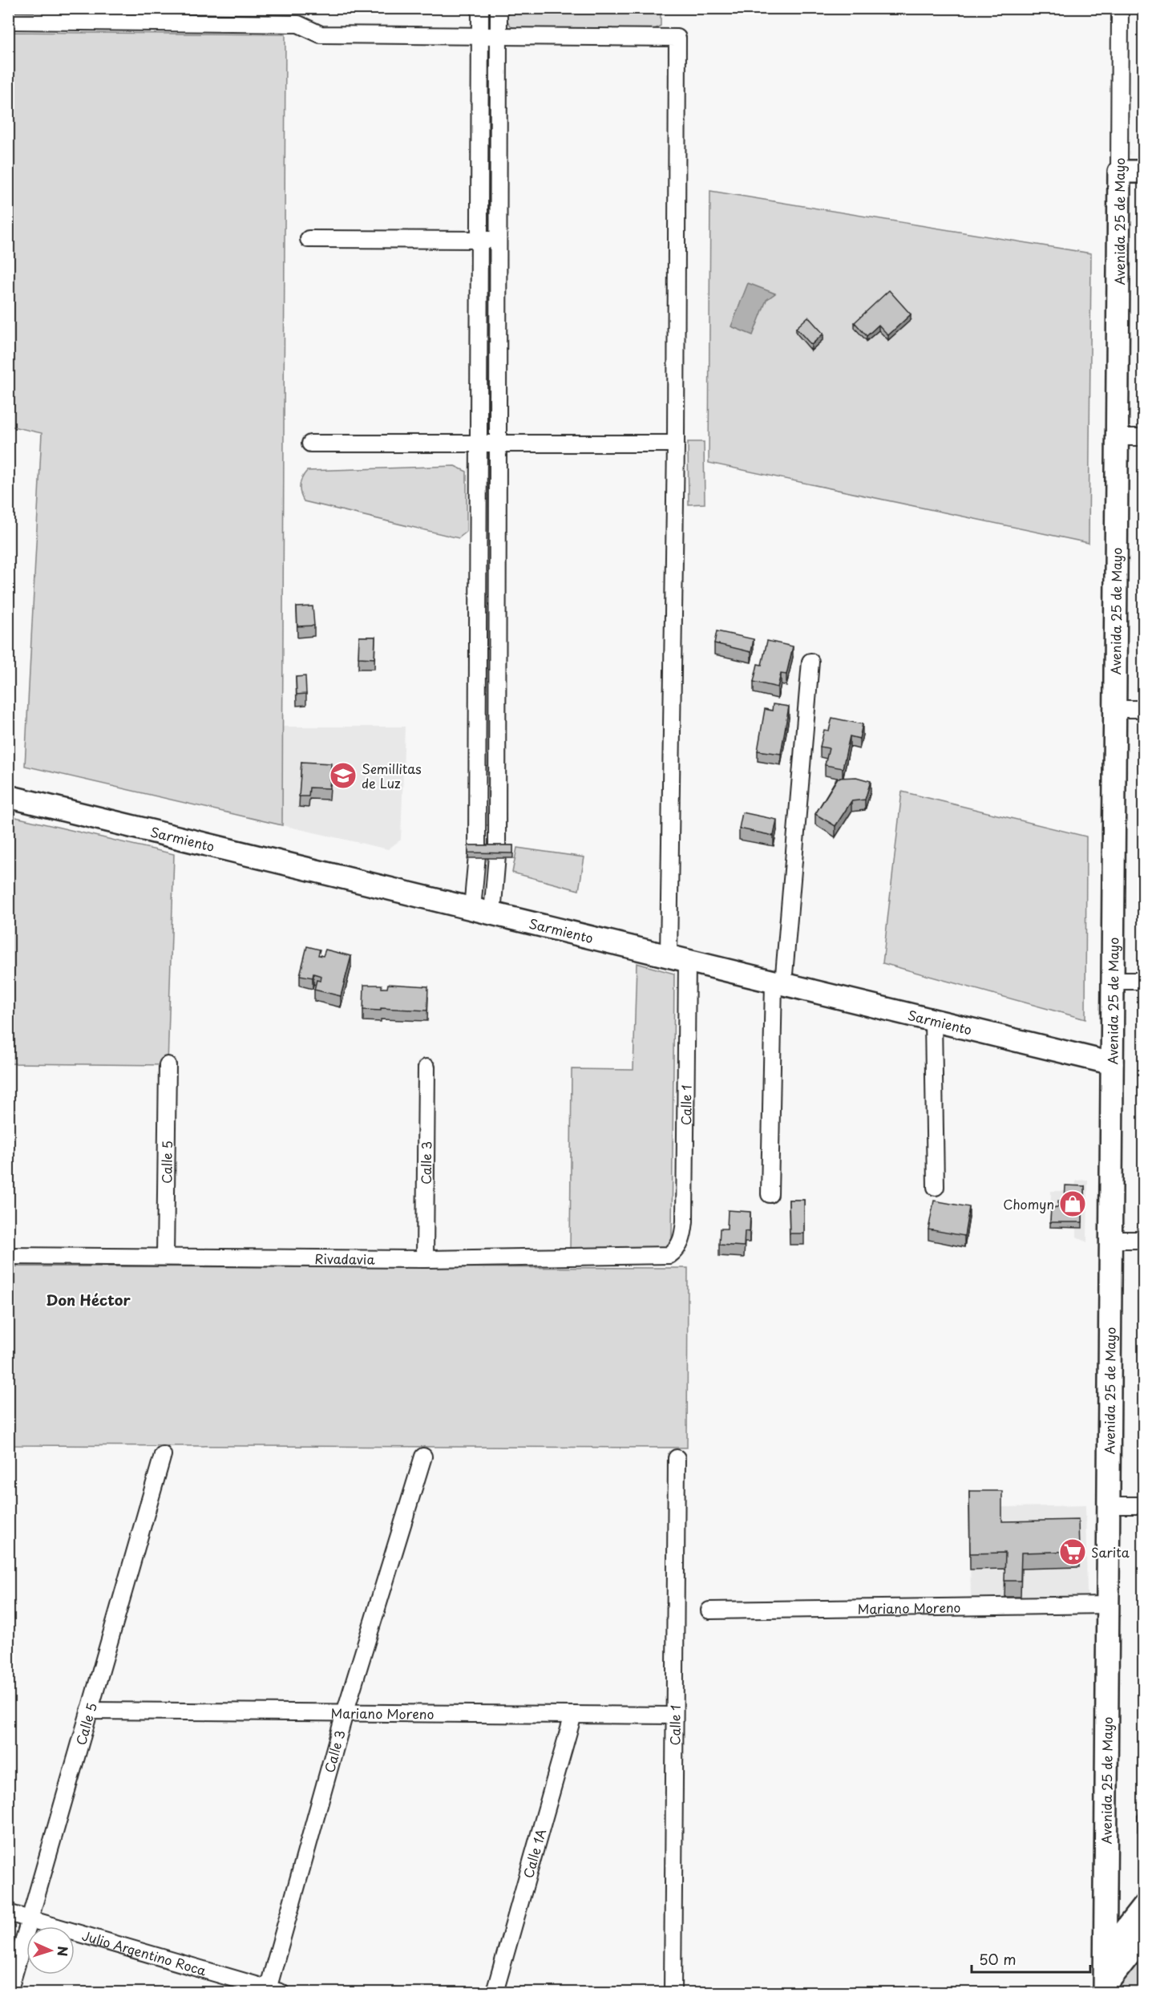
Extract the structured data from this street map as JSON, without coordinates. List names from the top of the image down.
{
  "streets": {
    "street": [
      "Avenida 25 de Mayo",
      "Sarmiento",
      "Calle 1",
      "Calle 5",
      "Calle 3",
      "Rivadavia",
      "Mariano Moreno",
      "Calle 1A",
      "Julio Argentino Roca"
    ]
  },
  "crossings": [
    ["Avenida 25 de Mayo", "Sarmiento"],
    ["Avenida 25 de Mayo", "Mariano Moreno"],
    ["Sarmiento", "Calle 1"],
    ["Calle 1", "Rivadavia"],
    ["Calle 1", "Mariano Moreno"],
    ["Calle 5", "Rivadavia"],
    ["Calle 5", "Mariano Moreno"],
    ["Calle 5", "Julio Argentino Roca"],
    ["Calle 3", "Rivadavia"],
    ["Calle 3", "Mariano Moreno"],
    ["Calle 3", "Julio Argentino Roca"],
    ["Mariano Moreno", "Calle 1A"]
  ],
  "districts": ["Don Héctor"],
  "places": {
    "school or university": ["Semillitas de Luz"],
    "shop": ["Chomyn"],
    "supermarket": ["Sarita"]
  },
  "scale_bar": "50 m",
  "north": "right"
}
